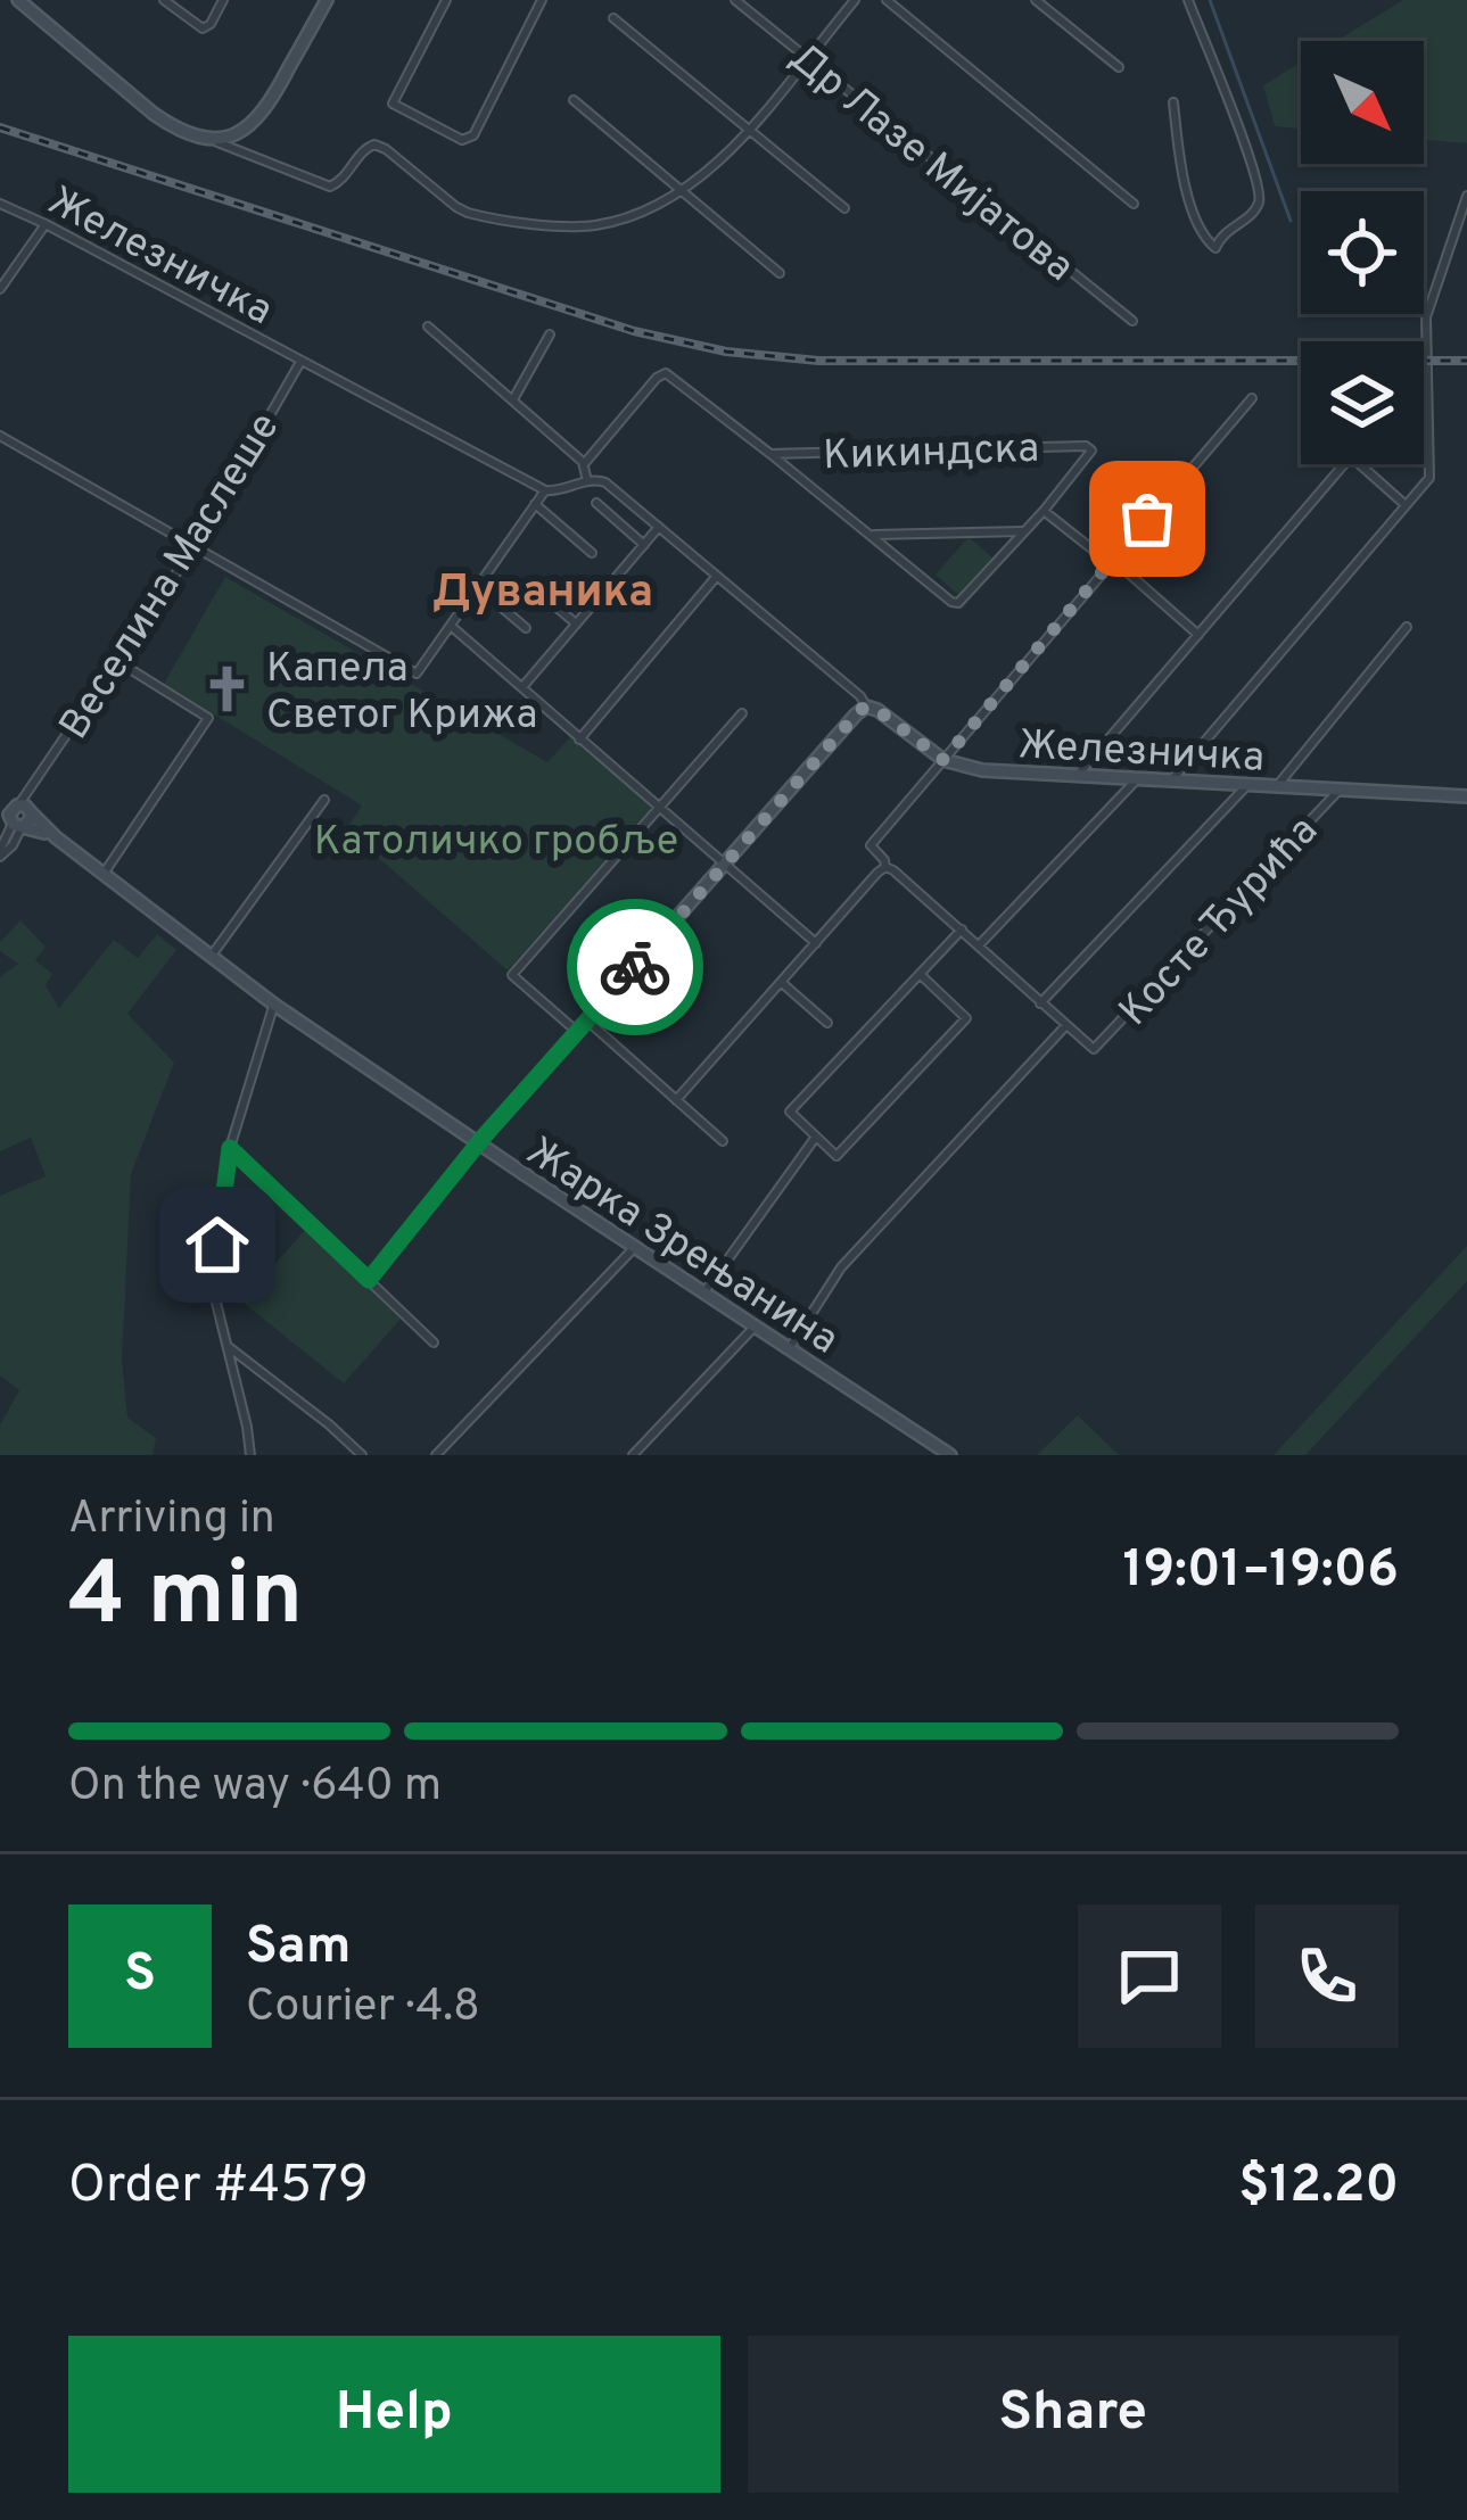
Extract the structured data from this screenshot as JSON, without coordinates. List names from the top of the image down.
{
  "streets": {
    "street": [
      "Др Лазе Мијатова",
      "Железничка",
      "Кикиндска",
      "Веселина Маслеше",
      "Косте Ђурића",
      "Жарка Зрењанина"
    ]
  },
  "crossings": [
    ["Железничка", "Веселина Маслеше"],
    ["Железничка", "Косте Ђурића"],
    ["Веселина Маслеше", "Жарка Зрењанина"]
  ],
  "districts": ["Дуваника"],
  "parks": ["Католичко гробље"],
  "places": {
    "church": ["Капела Светог Крижа"]
  },
  "north": "bottom right",
  "page": {
    "heading": ["4 min", "Arriving in", "19:01–19:06"],
    "panel": [
      "Sam",
      "Courier · 4.8",
      "Order #4579",
      "$12.20"
    ],
    "bar": "On the way · 640 m",
    "round": "S",
    "buttons": ["Help", "Share"]
  }
}
